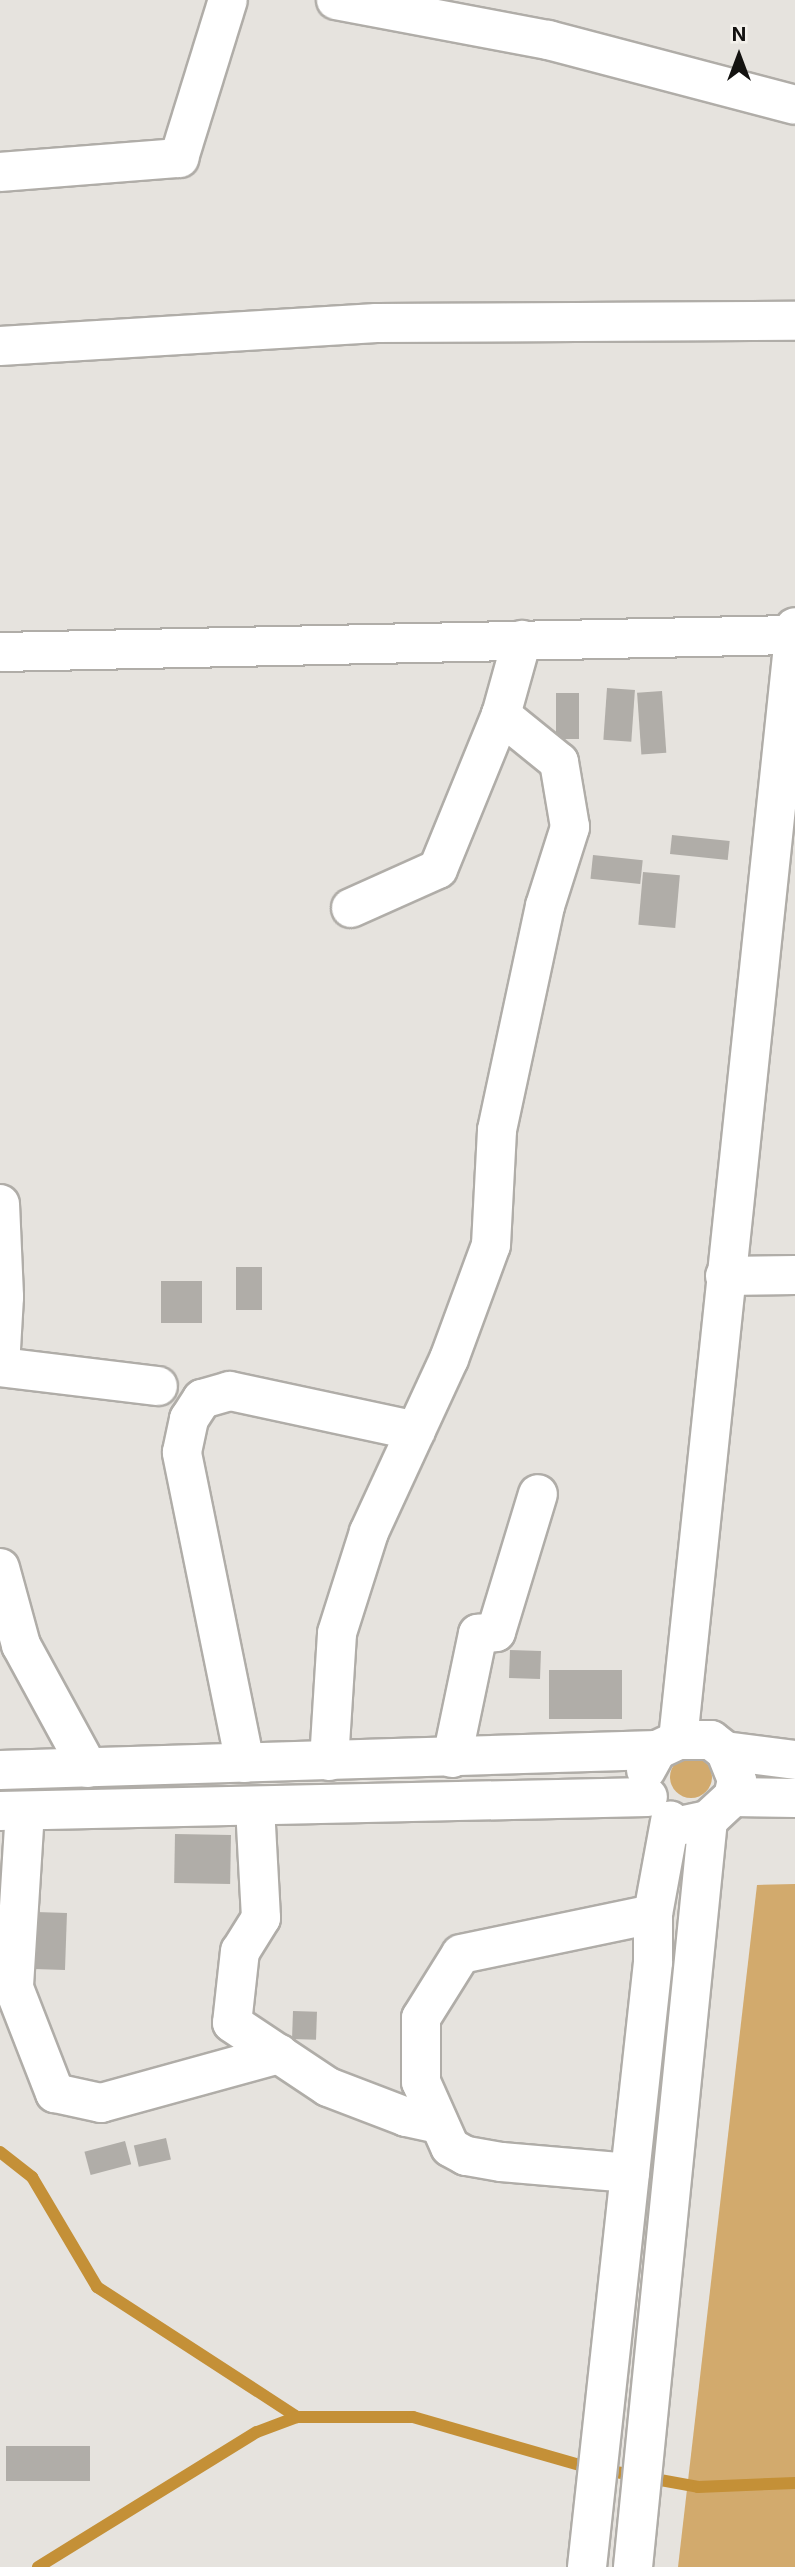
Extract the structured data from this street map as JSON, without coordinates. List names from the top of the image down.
{
  "north": "top"
}
